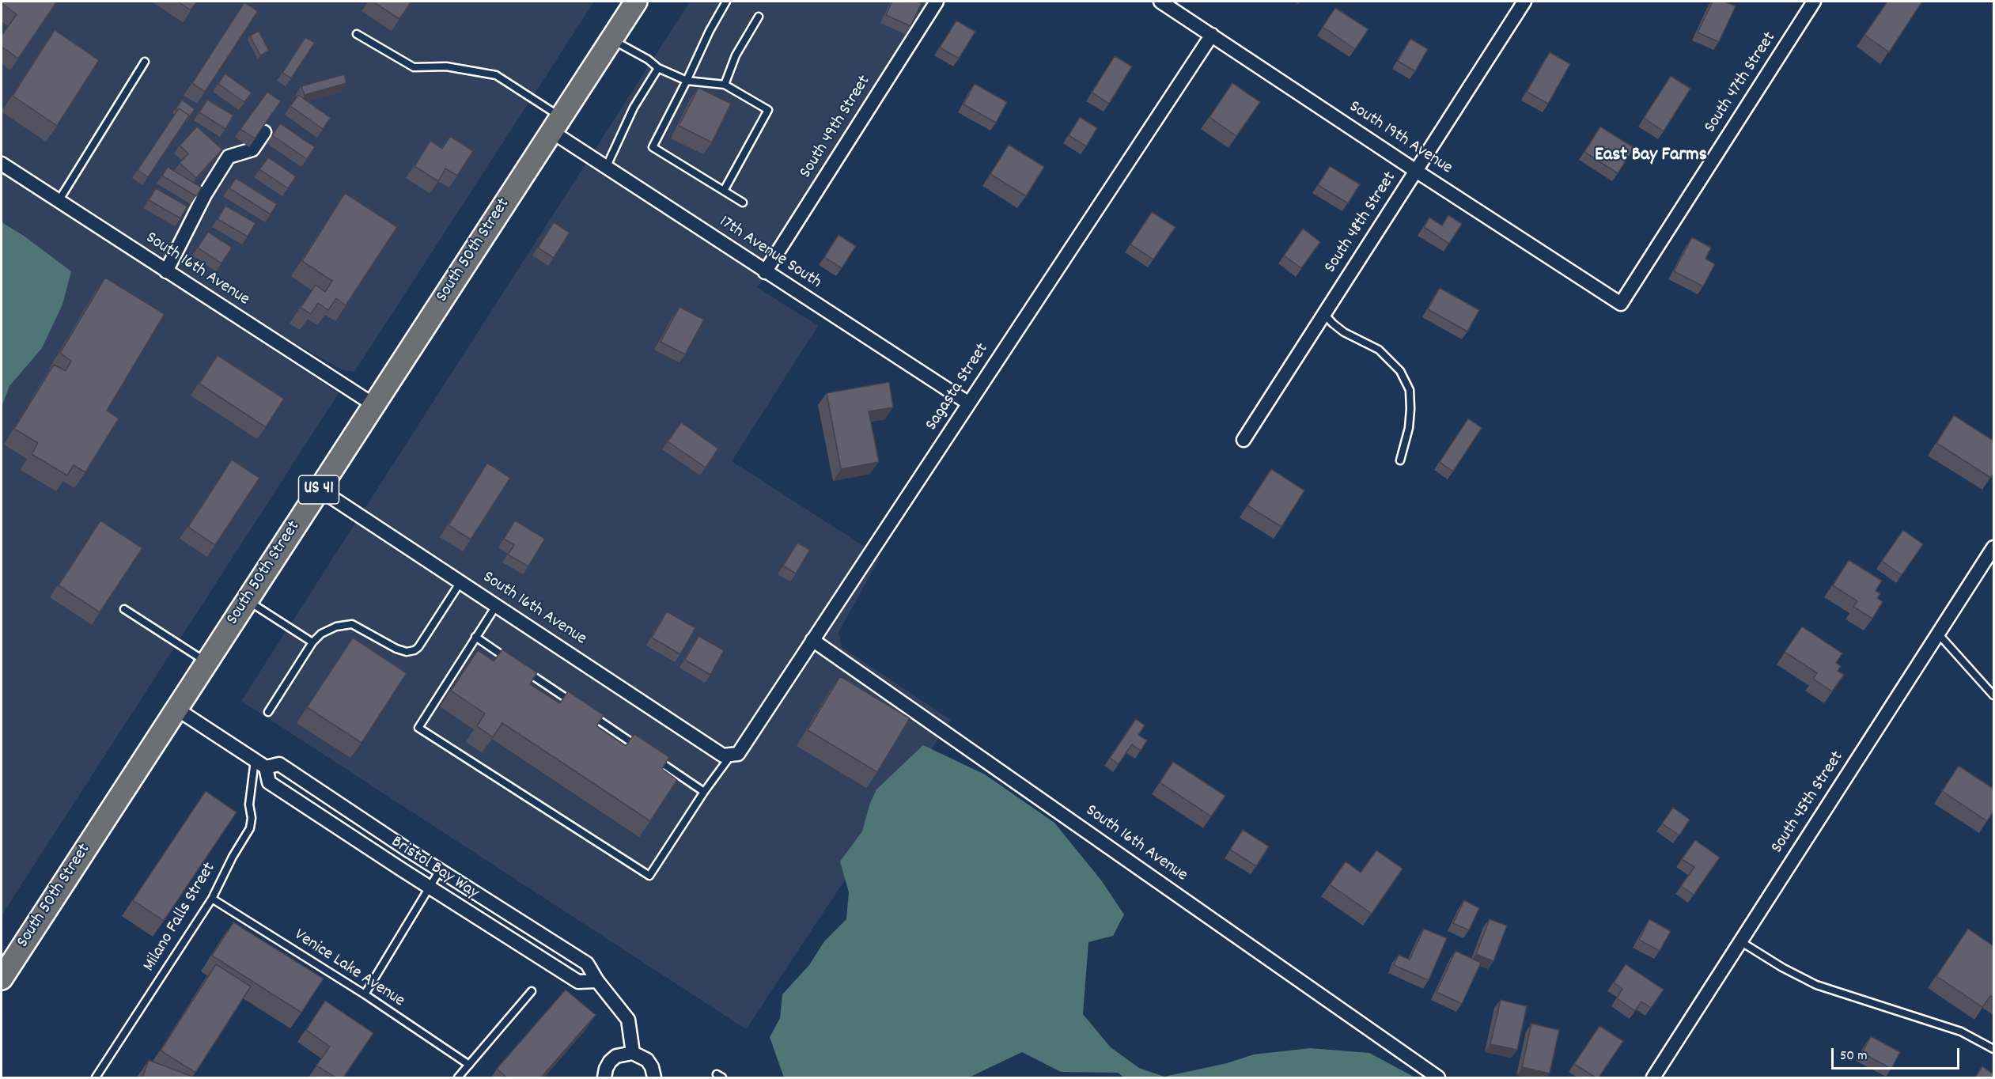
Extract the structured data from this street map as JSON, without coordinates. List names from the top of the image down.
{
  "streets": {
    "main road": ["South 50th Street", "US 41"],
    "street": [
      "South 47th Street",
      "South 49th Street",
      "South 19th Avenue",
      "South 48th Street",
      "17th Avenue South",
      "South 16th Avenue",
      "Sagasta Street",
      "South 45th Street",
      "Bristol Bay Way"
    ],
    "lane": ["Milano Falls Street", "Venice Lake Avenue"]
  },
  "crossings": [
    ["South 47th Street", "South 19th Avenue"],
    ["South 49th Street", "17th Avenue South"],
    ["South 19th Avenue", "South 48th Street"],
    ["South 19th Avenue", "Sagasta Street"],
    ["South 50th Street", "17th Avenue South"],
    ["South 50th Street", "South 16th Avenue"],
    ["South 50th Street", "Bristol Bay Way"],
    ["17th Avenue South", "Sagasta Street"],
    ["South 16th Avenue", "Sagasta Street"],
    ["Bristol Bay Way", "Milano Falls Street"],
    ["Milano Falls Street", "Venice Lake Avenue"]
  ],
  "districts": ["East Bay Farms"],
  "scale_bar": "50 m"
}
